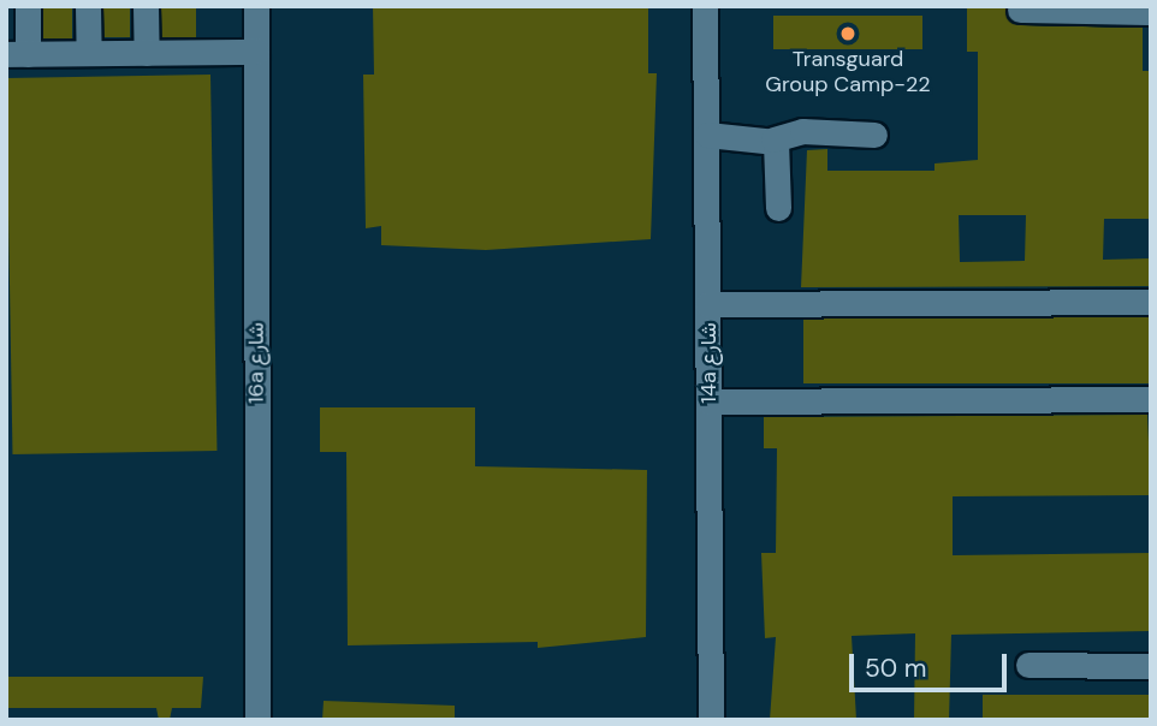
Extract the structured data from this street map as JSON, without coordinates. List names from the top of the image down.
{
  "streets": {
    "street": ["16a شارع", "14a شارع"]
  },
  "places": ["Transguard Group Camp-22"],
  "scale_bar": "50 m"
}
